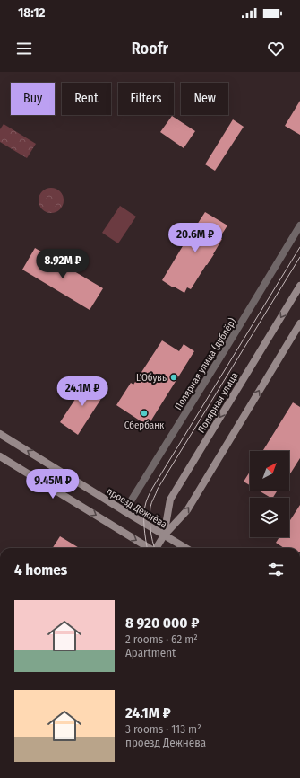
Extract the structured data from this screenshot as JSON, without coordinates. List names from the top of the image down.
{
  "streets": {
    "main road": ["Полярная улица", "проезд Дежнёва"],
    "street": ["Полярная улица (дублёр)"]
  },
  "crossings": [
    ["Полярная улица (дублёр)", "проезд Дежнёва"],
    ["Полярная улица", "проезд Дежнёва"]
  ],
  "places": ["L'Обувь", "Сбербанк"],
  "north": "top right",
  "page": {
    "status": "18:12",
    "header": "Roofr",
    "chip": [
      "Buy",
      "Rent",
      "Filters",
      "New"
    ],
    "price": [
      "20.6M ₽",
      "8.92M ₽",
      "24.1M ₽",
      "9.45M ₽"
    ],
    "heading": "4 homes",
    "list": [
      {
        "name": "8 920 000 ₽",
        "note": "2 rooms · 62 m² · Apartment"
      },
      {
        "name": "24.1M ₽",
        "note": "3 rooms · 113 m² · проезд Дежнёва"
      }
    ]
  }
}
